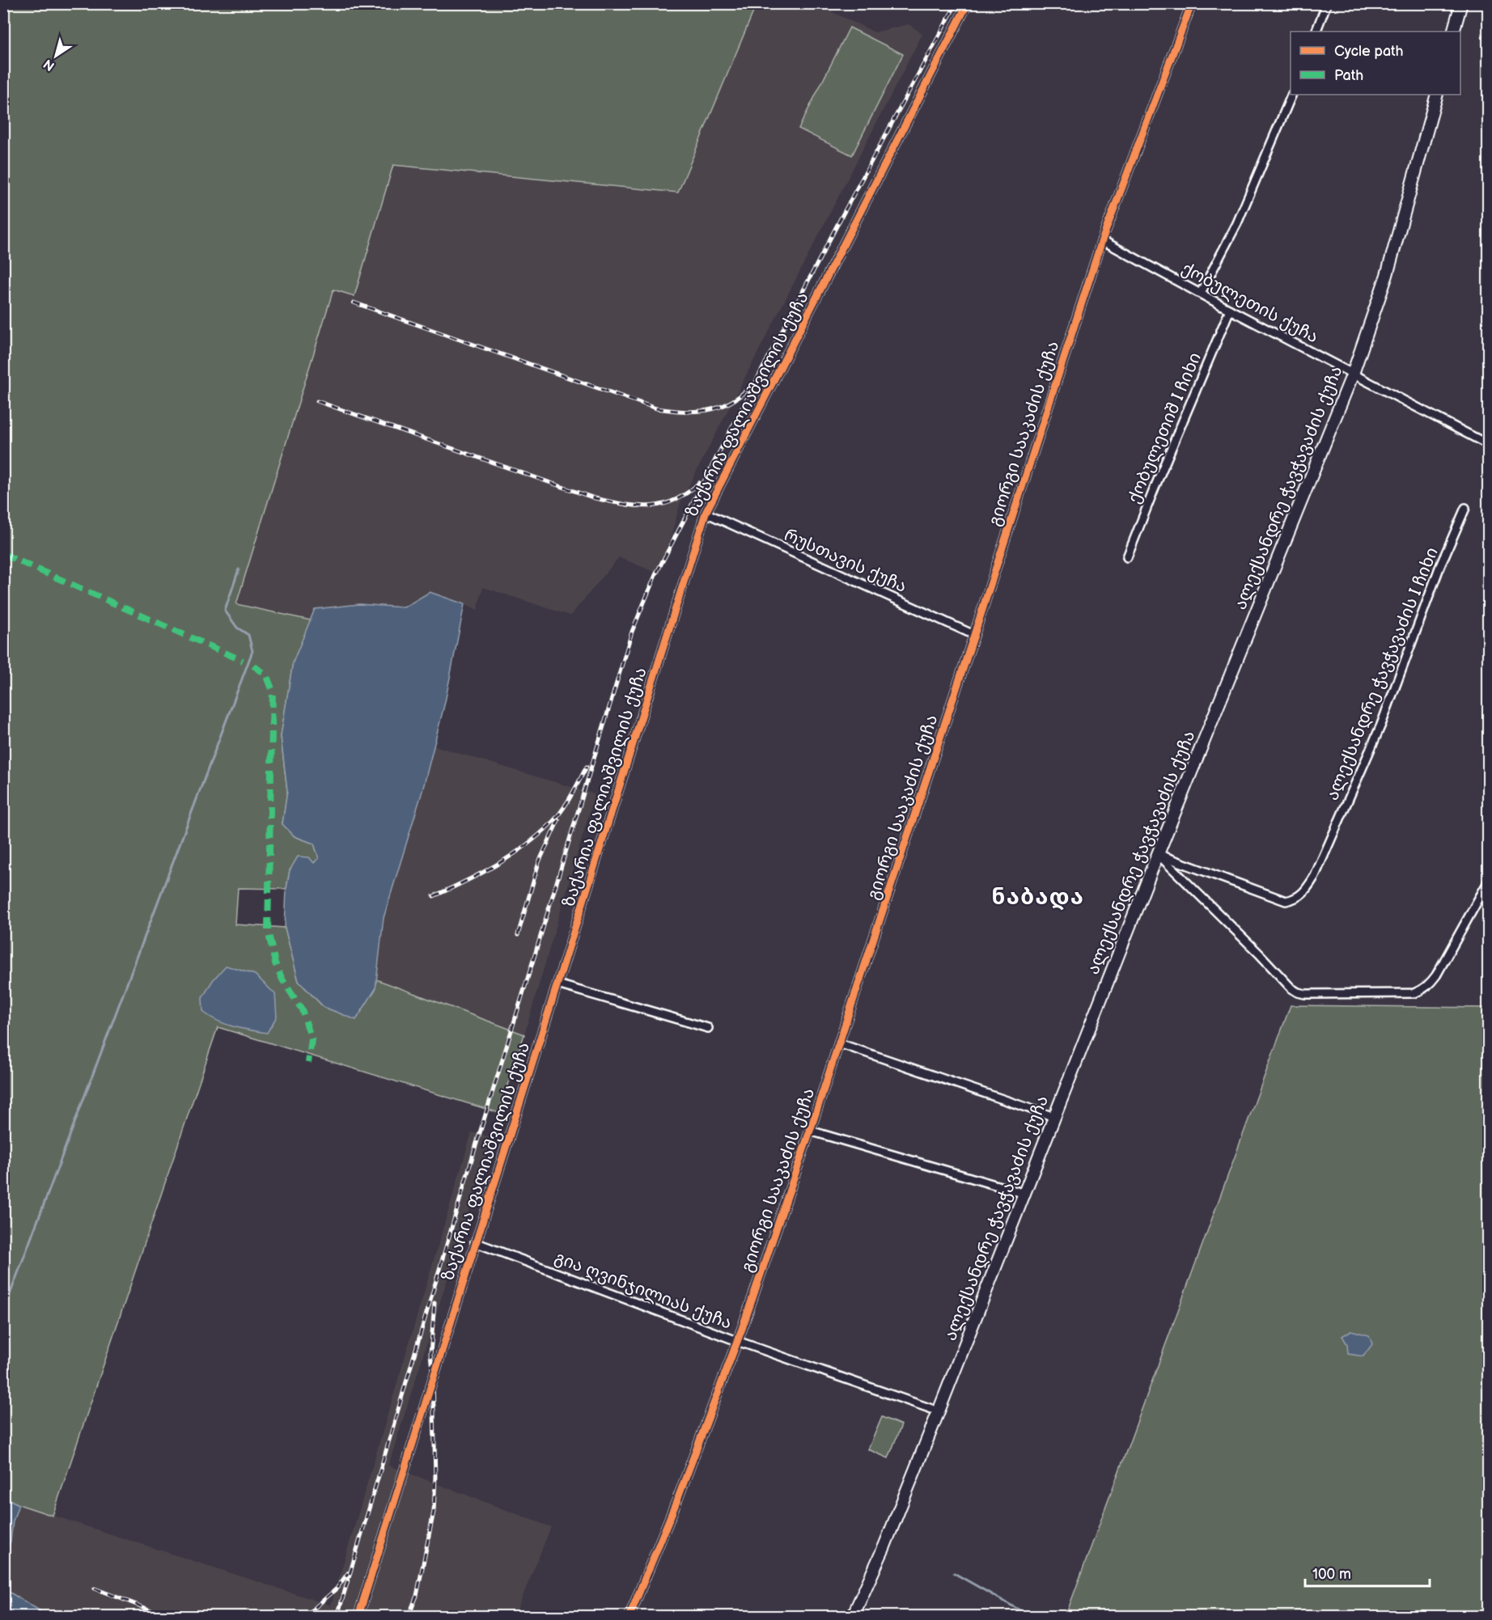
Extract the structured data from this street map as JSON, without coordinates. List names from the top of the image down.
{
  "streets": {
    "street": [
      "ქობულეთის ქუჩა",
      "ზაქარია ფალიაშვილის ქუჩა",
      "ქობულეთიშ I ჩიხი",
      "გიორგი სააკაძის ქუჩა",
      "ალექსანდრე ჭავჭავაძის ქუჩა",
      "რუსთავის ქუჩა",
      "ალექსანდრე ჭავჭავაძის I ჩიხი",
      "გია ღვინჯილიას ქუჩა"
    ]
  },
  "crossings": [
    ["ქობულეთის ქუჩა", "ქობულეთიშ I ჩიხი"],
    ["ქობულეთის ქუჩა", "გიორგი სააკაძის ქუჩა"],
    ["ქობულეთის ქუჩა", "ალექსანდრე ჭავჭავაძის ქუჩა"],
    ["ზაქარია ფალიაშვილის ქუჩა", "რუსთავის ქუჩა"],
    ["ზაქარია ფალიაშვილის ქუჩა", "გია ღვინჯილიას ქუჩა"],
    ["გიორგი სააკაძის ქუჩა", "რუსთავის ქუჩა"],
    ["გიორგი სააკაძის ქუჩა", "გია ღვინჯილიას ქუჩა"],
    ["ალექსანდრე ჭავჭავაძის ქუჩა", "ალექსანდრე ჭავჭავაძის I ჩიხი"],
    ["ალექსანდრე ჭავჭავაძის ქუჩა", "გია ღვინჯილიას ქუჩა"]
  ],
  "districts": ["ნაბადა"],
  "legend": ["Cycle path", "Path"],
  "scale_bar": "100 m",
  "north": "bottom left"
}
